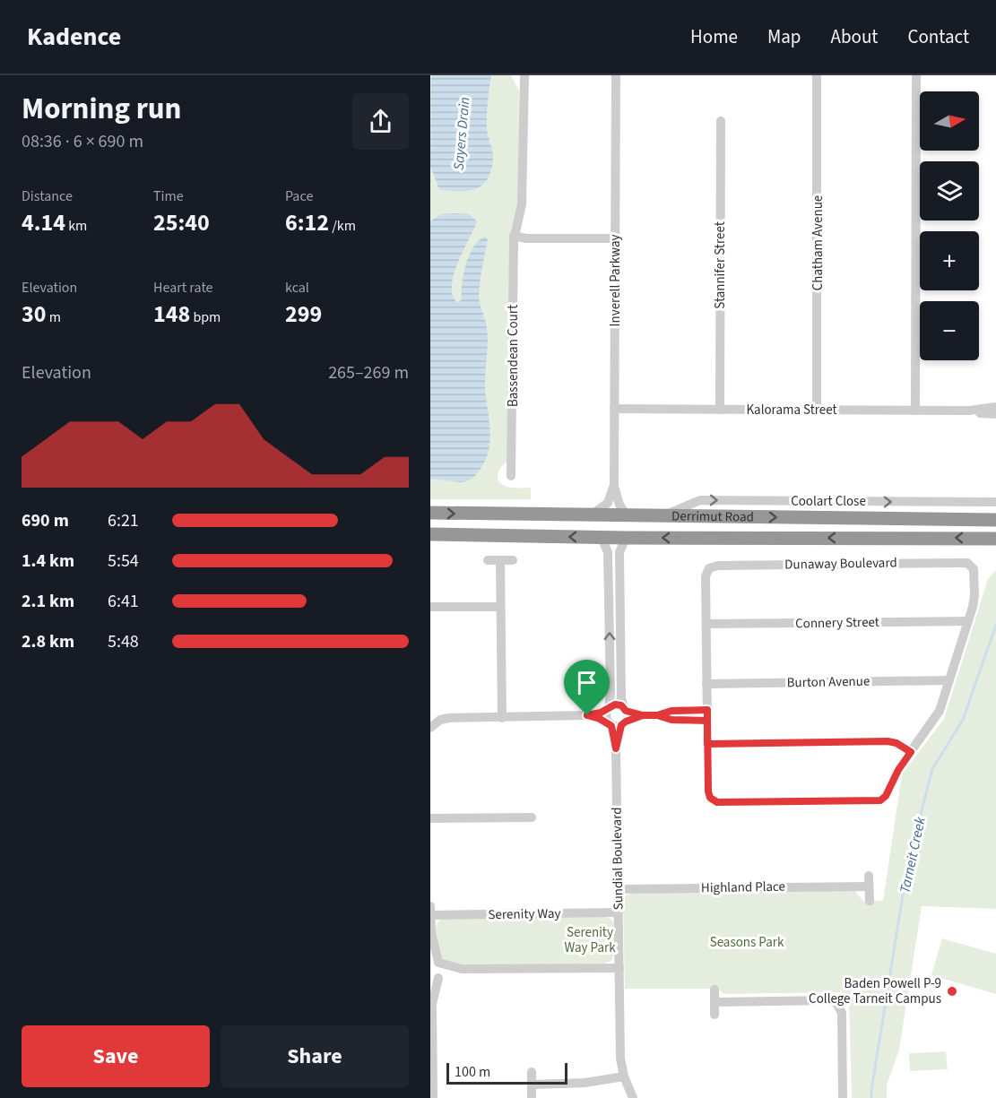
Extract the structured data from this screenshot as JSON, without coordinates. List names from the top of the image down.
{
  "streets": {
    "highway": ["Derrimut Road"],
    "street": [
      "Chatham Avenue",
      "Stannifer Street",
      "Inverell Parkway",
      "Bassendean Court",
      "Kalorama Street",
      "Coolart Close",
      "Dunaway Boulevard",
      "Connery Street",
      "Burton Avenue",
      "Sundial Boulevard",
      "Highland Place",
      "Serenity Way"
    ]
  },
  "crossings": [
    ["Chatham Avenue", "Kalorama Street"],
    ["Stannifer Street", "Kalorama Street"],
    ["Inverell Parkway", "Kalorama Street"],
    ["Inverell Parkway", "Derrimut Road"],
    ["Coolart Close", "Derrimut Road"],
    ["Dunaway Boulevard", "Connery Street"],
    ["Sundial Boulevard", "Highland Place"],
    ["Sundial Boulevard", "Serenity Way"]
  ],
  "one_way": ["Coolart Close"],
  "water": ["Sayers Drain", "Tarneit Creek"],
  "parks": ["Serenity Way Park", "Seasons Park"],
  "places": ["Baden Powell P-9 College Tarneit Campus"],
  "scale_bar": "100 m",
  "north": "right",
  "page": {
    "header": "Kadence",
    "nav": [
      "Home",
      "Map",
      "About",
      "Contact"
    ],
    "heading": ["Morning run", "08:36 · 6 × 690 m"],
    "map_buttons": ["+", "−"],
    "stats": [
      ["Distance", "4.14 km"],
      ["Time", "25:40"],
      ["Pace", "6:12 /km"],
      ["Elevation", "30 m"],
      ["Heart rate", "148 bpm"],
      ["kcal", "299"]
    ],
    "chart": ["Elevation", "265–269 m"],
    "list": [
      {
        "name": "690 m",
        "note": "6:21"
      },
      {
        "name": "1.4 km",
        "note": "5:54"
      },
      {
        "name": "2.1 km",
        "note": "6:41"
      },
      {
        "name": "2.8 km",
        "note": "5:48"
      }
    ],
    "buttons": ["Save", "Share"],
    "scale": "100 m"
  }
}
